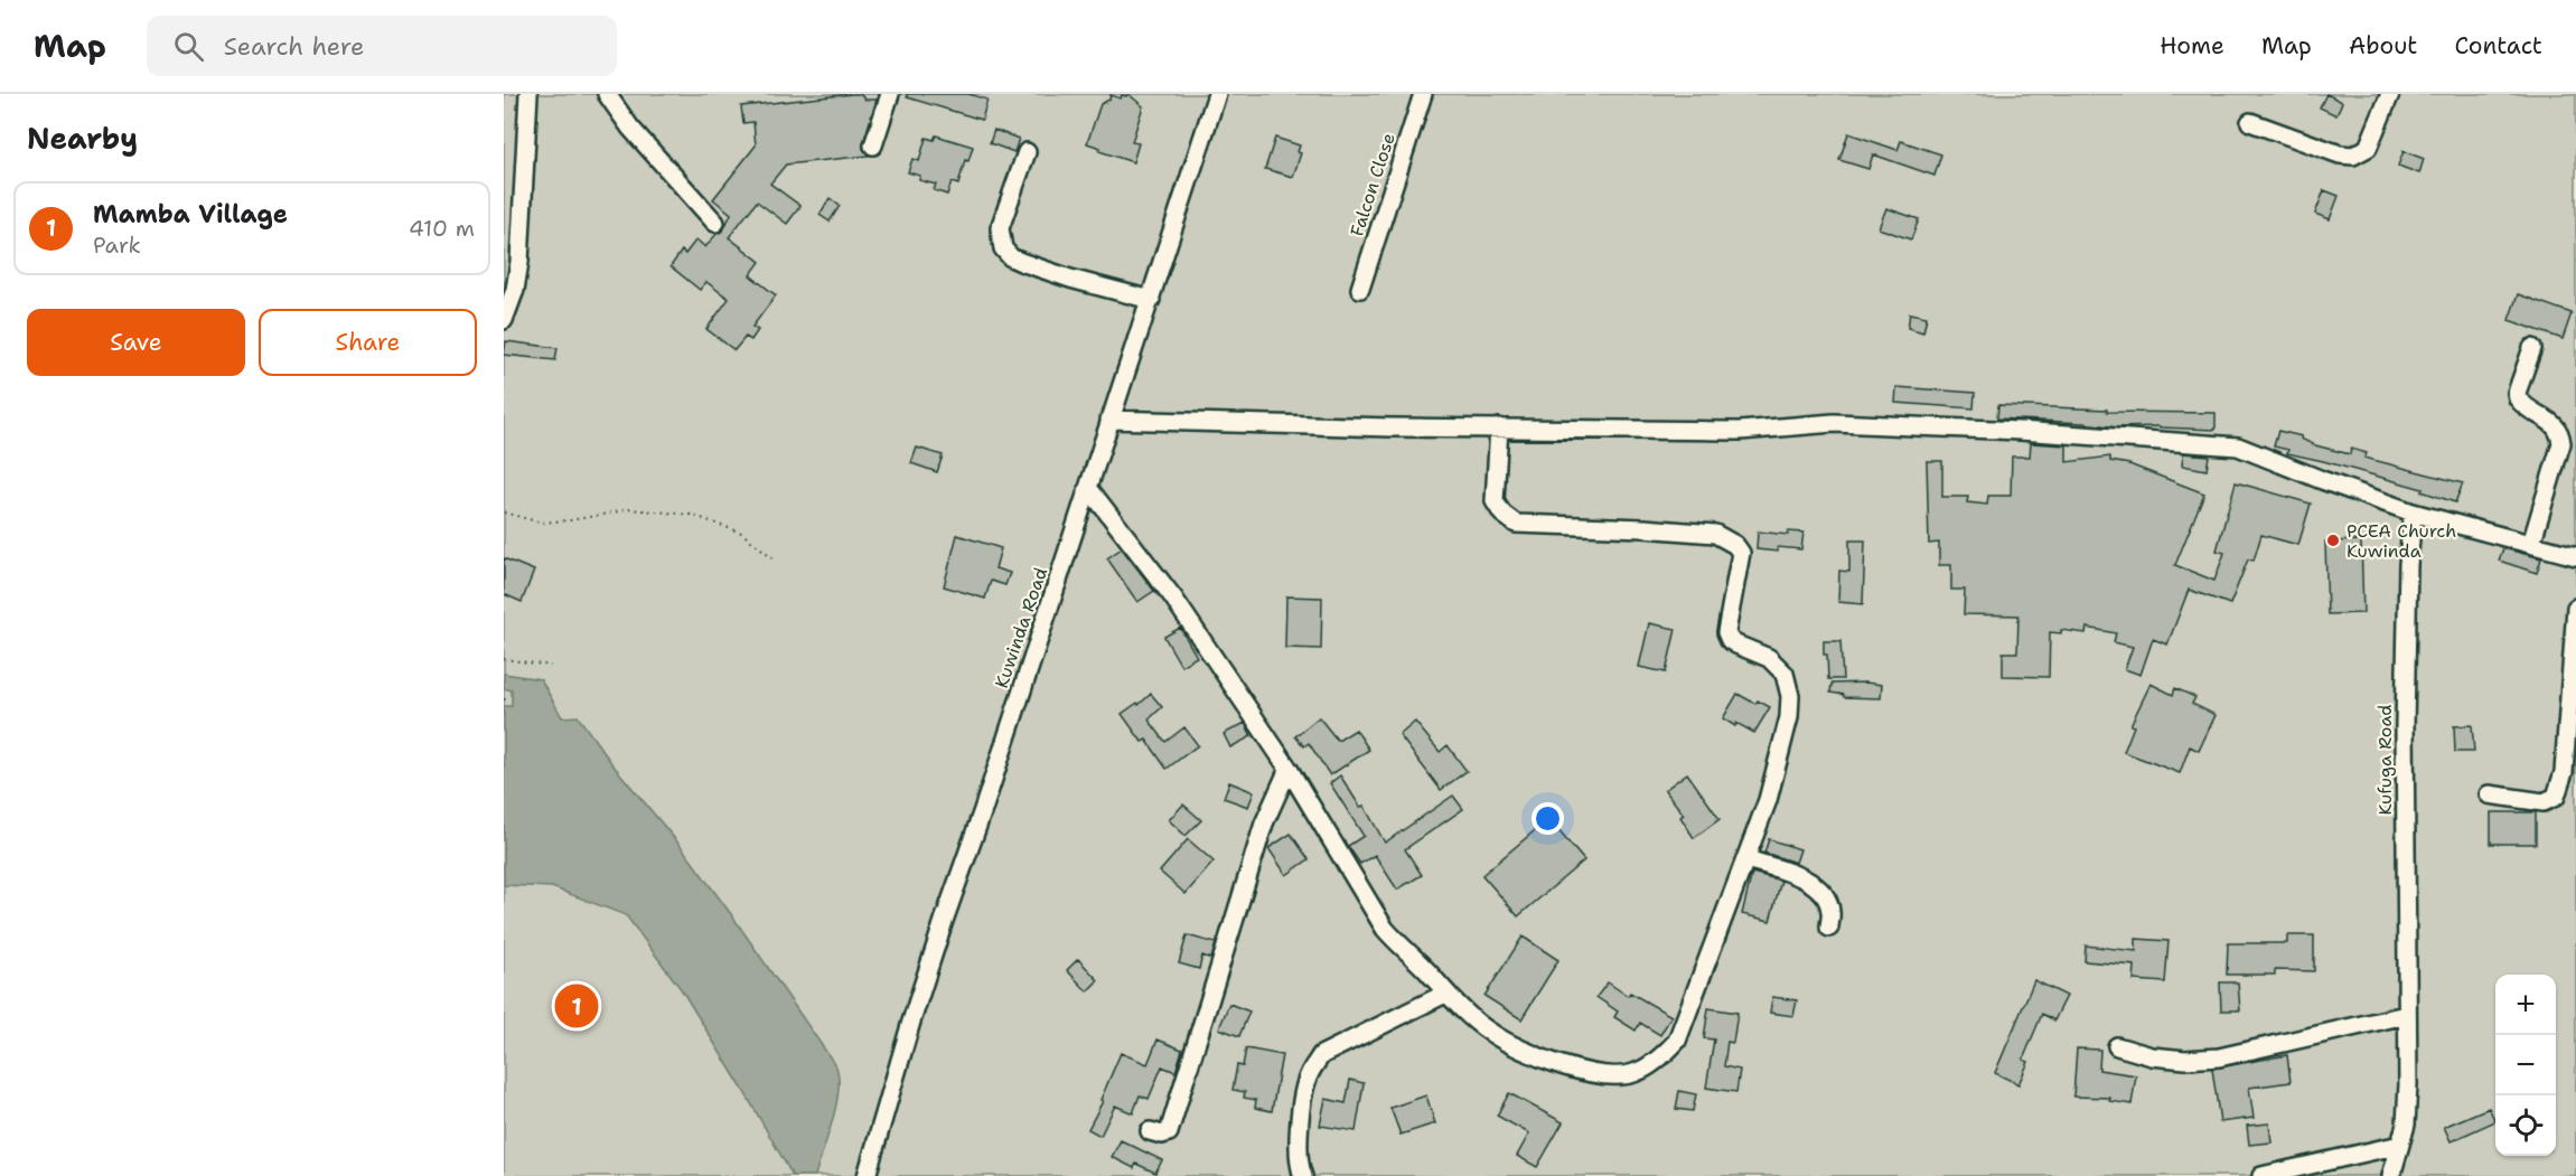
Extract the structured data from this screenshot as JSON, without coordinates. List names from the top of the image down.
{
  "streets": {
    "street": ["Falcon Close", "Kuwinda Road", "Kufuga Road"]
  },
  "places": ["PCEA Church Kuwinda"],
  "page": {
    "header": "Map",
    "search": "Search here",
    "nav": [
      "Home",
      "Map",
      "About",
      "Contact"
    ],
    "heading": "Nearby",
    "list": [
      {
        "mark": "1",
        "name": "Mamba Village",
        "note": "Park",
        "value": "410 m"
      }
    ],
    "buttons": ["Save", "Share"],
    "map_buttons": ["+", "−"],
    "pins": "1"
  }
}
